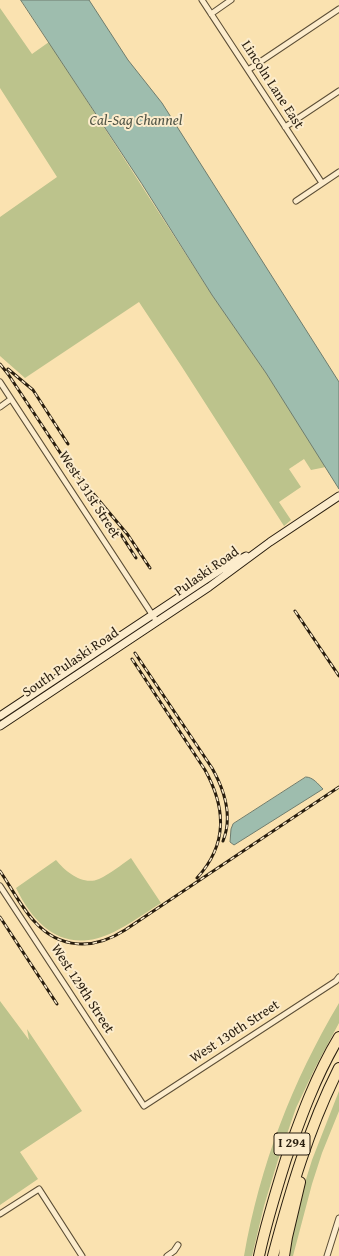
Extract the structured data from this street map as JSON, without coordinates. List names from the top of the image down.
{
  "streets": {
    "highway": ["I 294"],
    "main road": ["Pulaski Road", "South Pulaski Road"],
    "street": [
      "Lincoln Lane East",
      "West 131st Street",
      "West 129th Street",
      "West 130th Street"
    ]
  },
  "crossings": [
    ["West 131st Street", "Pulaski Road"],
    ["West 131st Street", "South Pulaski Road"],
    ["Pulaski Road", "South Pulaski Road"],
    ["West 129th Street", "West 130th Street"]
  ],
  "water": ["Cal-Sag Channel"]
}
